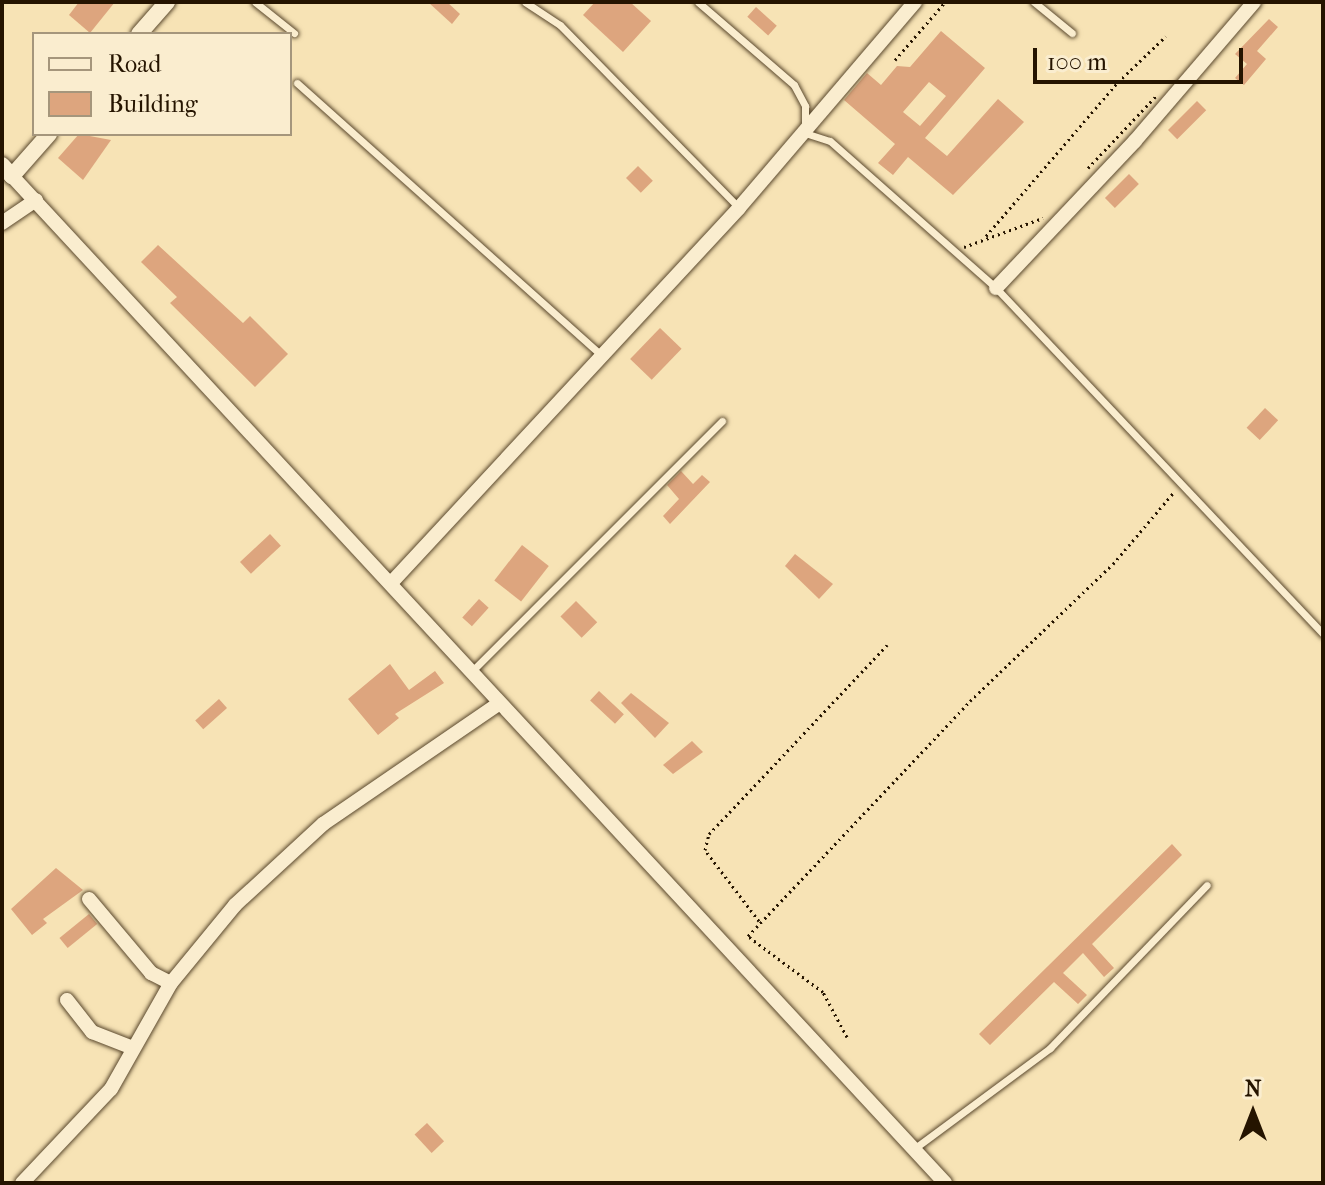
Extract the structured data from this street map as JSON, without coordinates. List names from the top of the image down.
{
  "legend": ["Road", "Building"],
  "scale_bar": "100 m",
  "north": "top"
}
